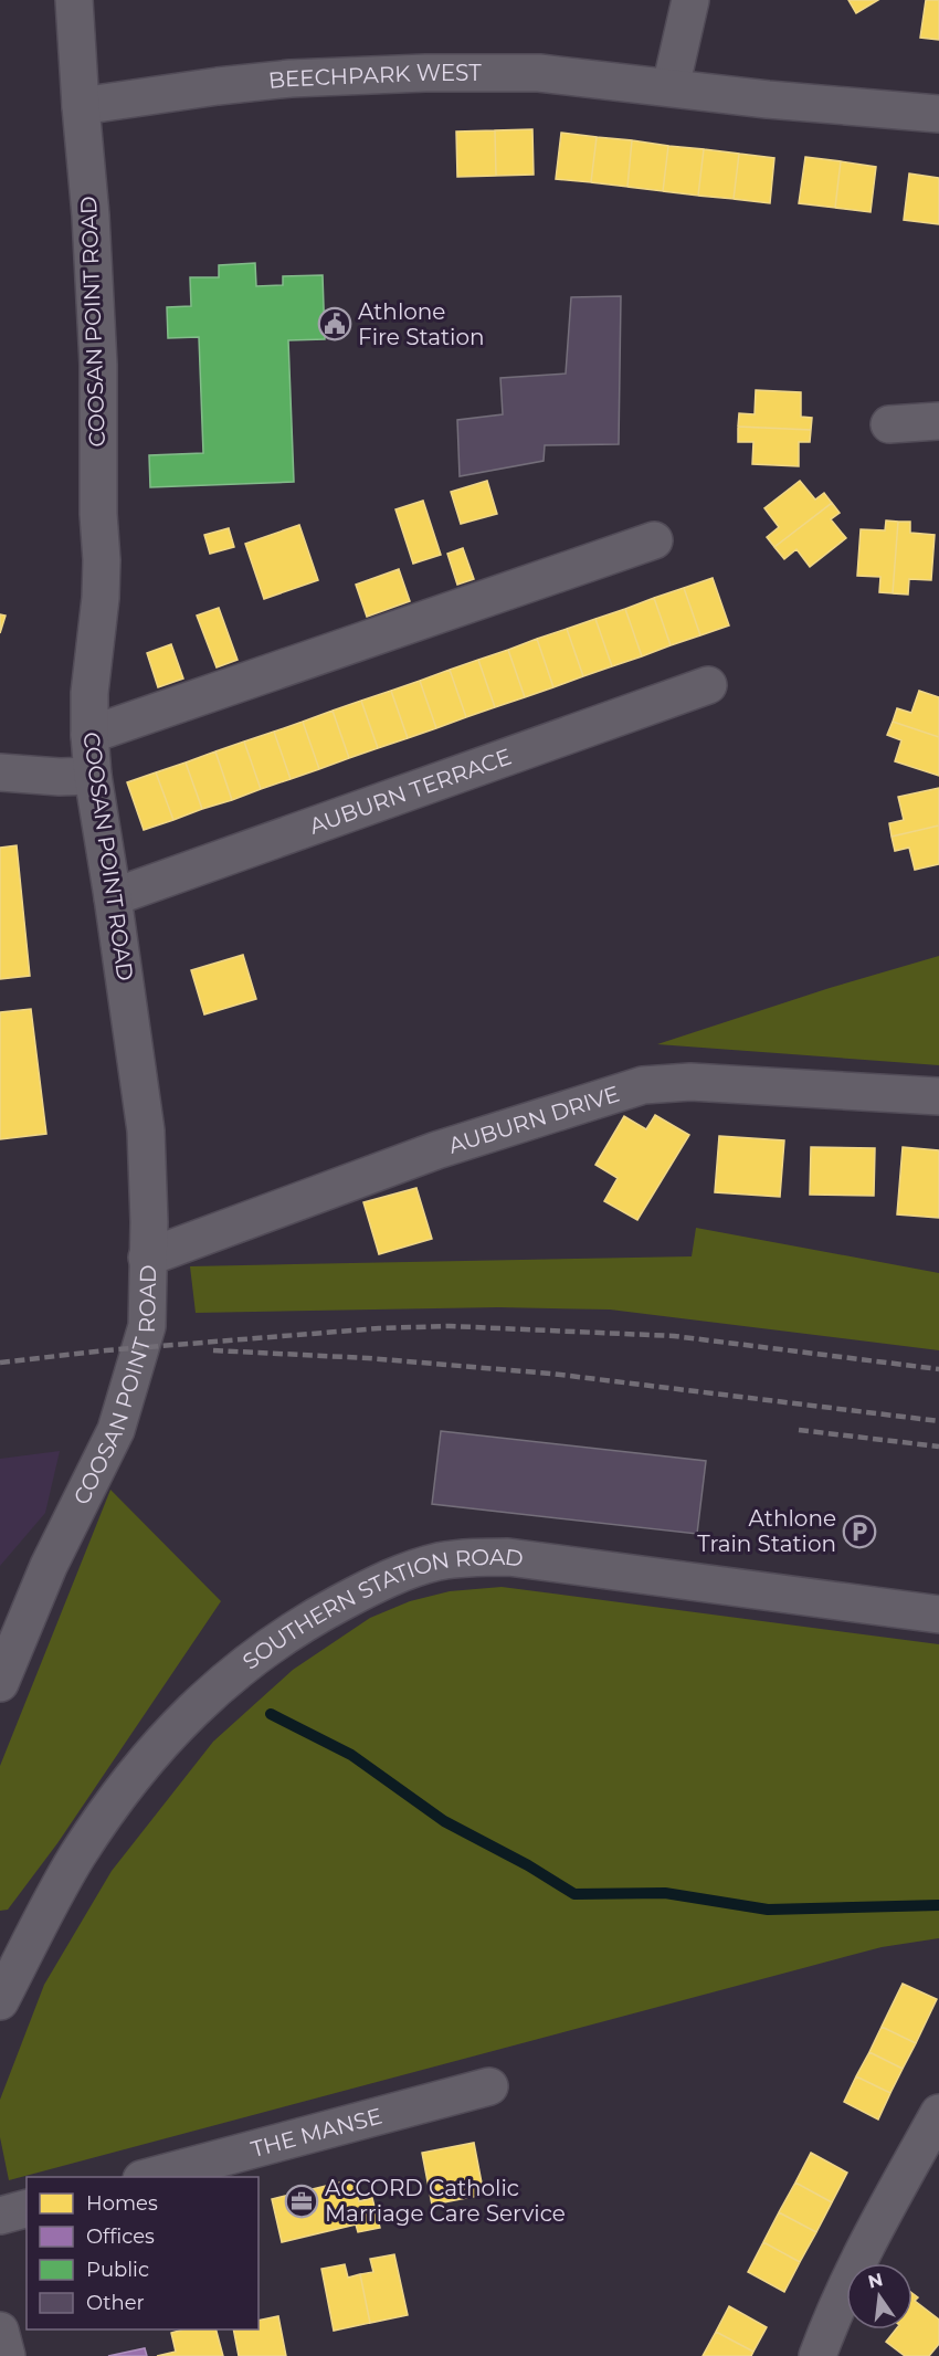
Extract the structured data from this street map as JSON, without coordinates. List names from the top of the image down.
{
  "streets": {
    "street": [
      "BEECHPARK WEST",
      "COOSAN POINT ROAD",
      "AUBURN TERRACE",
      "AUBURN DRIVE",
      "SOUTHERN STATION ROAD",
      "THE MANSE"
    ]
  },
  "crossings": [
    ["BEECHPARK WEST", "COOSAN POINT ROAD"],
    ["COOSAN POINT ROAD", "AUBURN TERRACE"],
    ["COOSAN POINT ROAD", "AUBURN DRIVE"]
  ],
  "places": {
    "public building": ["Athlone Fire Station"],
    "parking": ["Athlone Train Station"],
    "office": ["ACCORD Catholic Marriage Care Service"]
  },
  "legend": [
    "Homes",
    "Offices",
    "Public",
    "Other"
  ],
  "north": "top"
}
